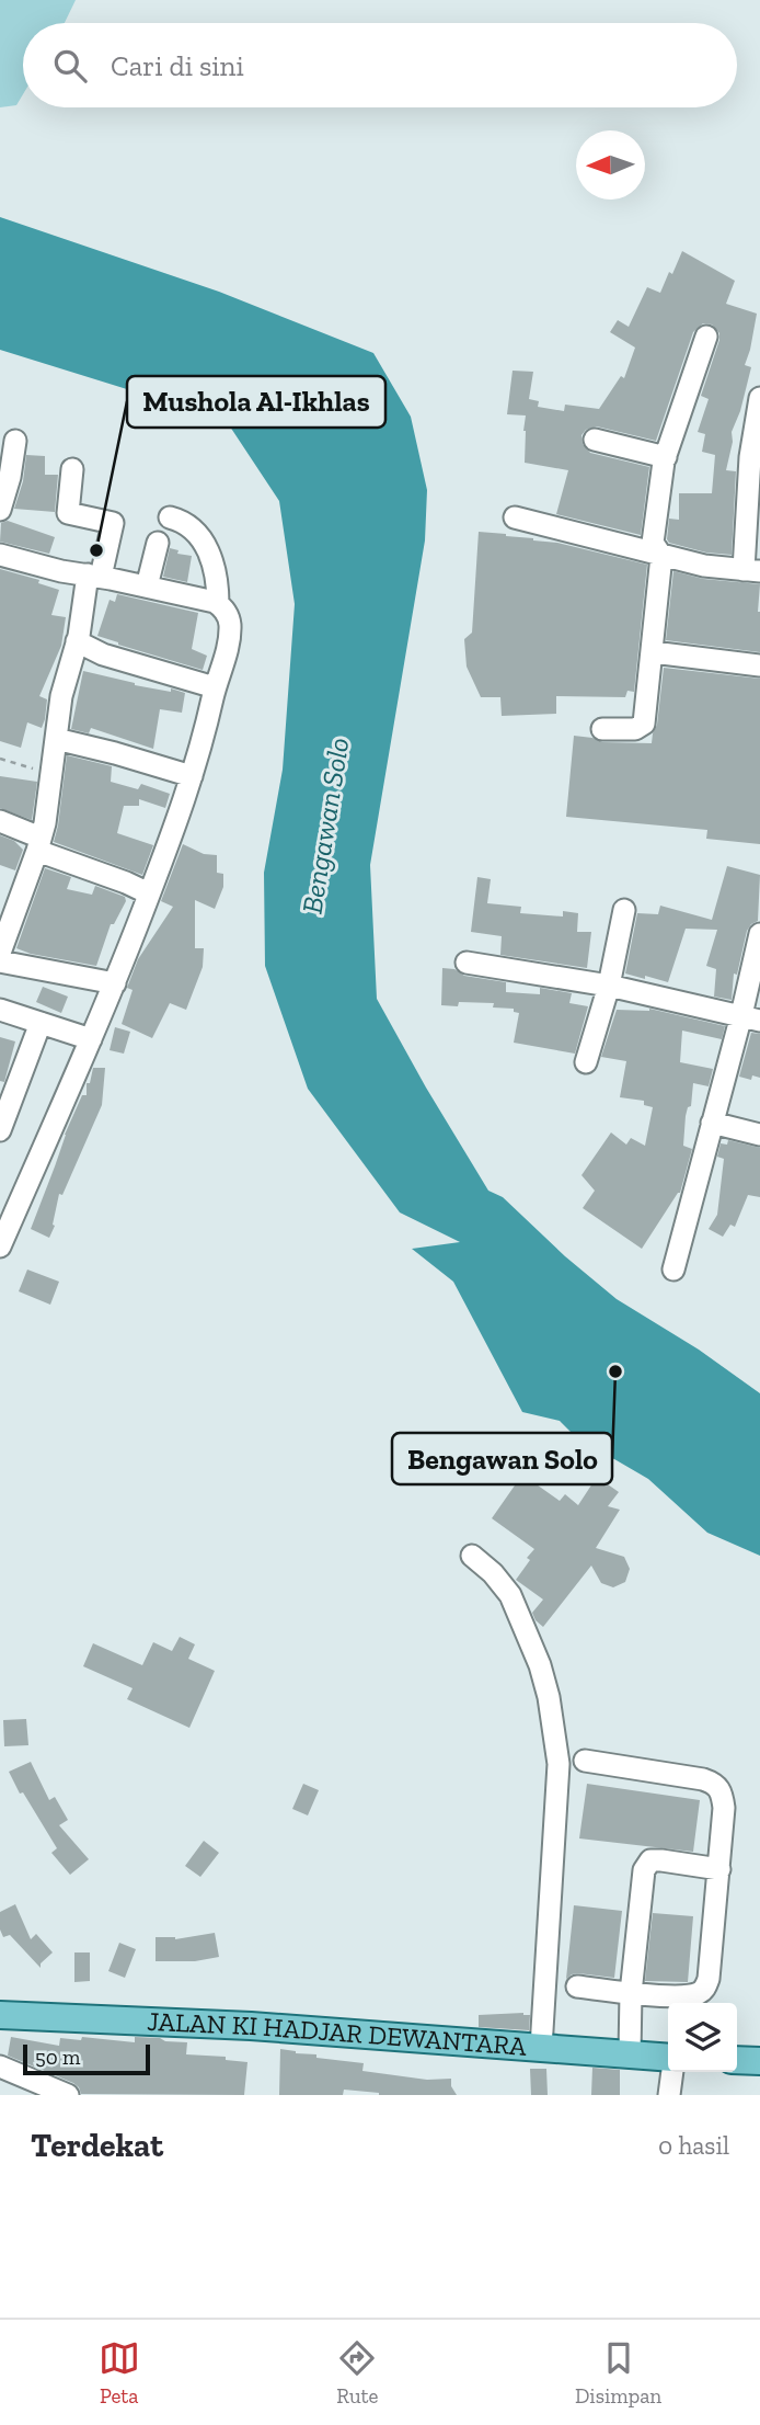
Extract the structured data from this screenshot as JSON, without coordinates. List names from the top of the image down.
{
  "streets": {
    "main road": ["JALAN KI HADJAR DEWANTARA"]
  },
  "water": ["Bengawan Solo"],
  "places": ["Mushola Al-Ikhlas", "Bengawan Solo"],
  "scale_bar": "50 m",
  "north": "left",
  "page": {
    "search": "Cari di sini",
    "scale": "50 m",
    "heading": ["Terdekat", "0 hasil"],
    "nav": ["Peta", "Rute", "Disimpan"]
  }
}
